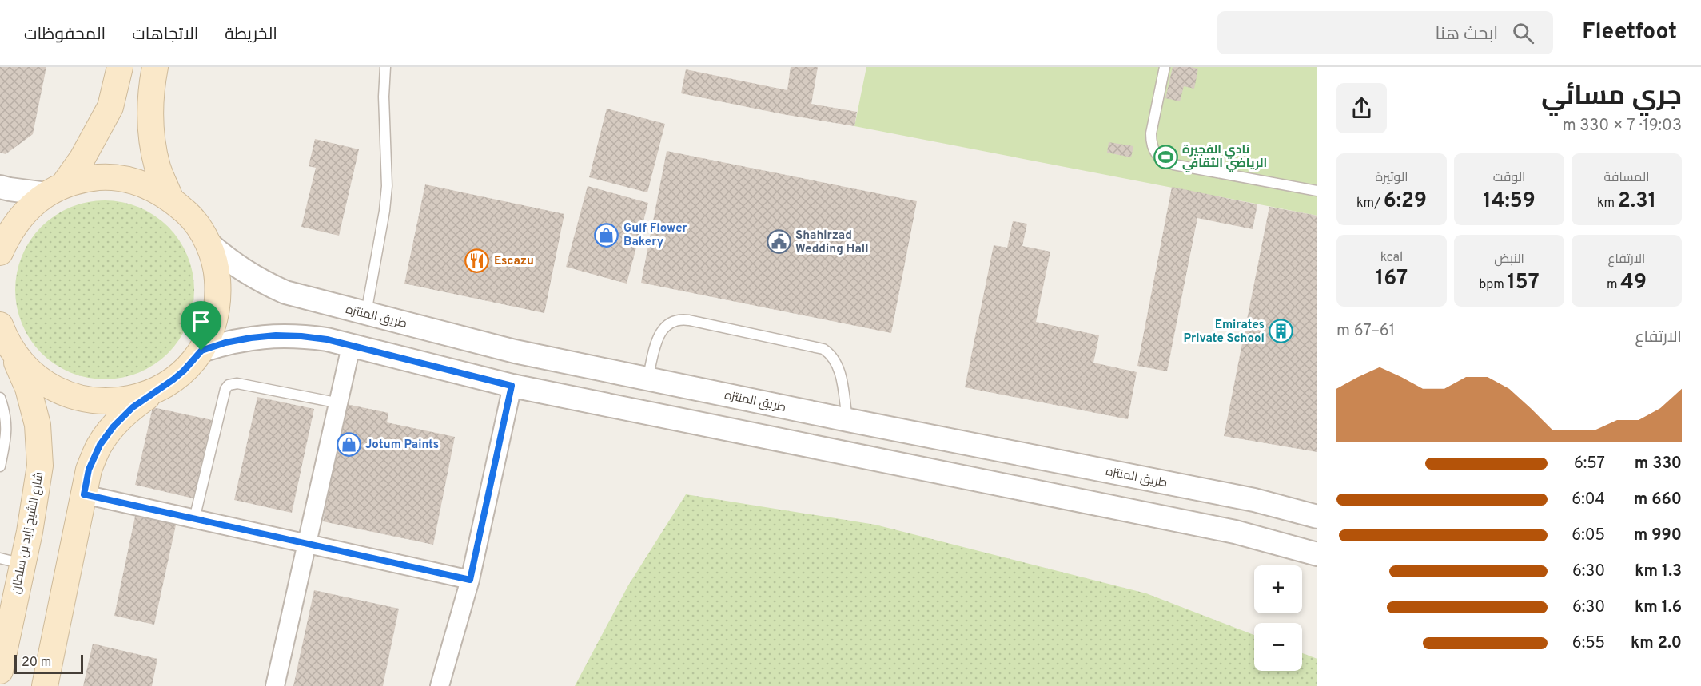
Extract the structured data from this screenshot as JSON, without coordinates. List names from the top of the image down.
{
  "streets": {
    "main road": ["شارع الشيخ زايد بن سلطان"],
    "street": ["طريق المنتزه"]
  },
  "places": {
    "sports": ["نادي الفجيرة الرياضي الثقافي"],
    "shop": ["Gulf Flower Bakery", "Jotum Paints"],
    "public building": ["Shahirzad Wedding Hall"],
    "restaurant": ["Escazu"],
    "building": ["Emirates Private School"]
  },
  "scale_bar": "20 m",
  "page": {
    "header": "Fleetfoot",
    "search": "ابحث هنا",
    "nav": ["الخريطة", "الاتجاهات", "المحفوظات"],
    "heading": ["جري مسائي", "19:03 · 7 × 330 m"],
    "stats": [
      ["المسافة", "2.31 km"],
      ["الوقت", "14:59"],
      ["الوتيرة", "6:29 /km"],
      ["الارتفاع", "49 m"],
      ["النبض", "157 bpm"],
      ["kcal", "167"]
    ],
    "chart": ["الارتفاع", "61–67 m"],
    "list": [
      {
        "name": "330 m",
        "note": "6:57"
      },
      {
        "name": "660 m",
        "note": "6:04"
      },
      {
        "name": "990 m",
        "note": "6:05"
      },
      {
        "name": "1.3 km",
        "note": "6:30"
      },
      {
        "name": "1.6 km",
        "note": "6:30"
      },
      {
        "name": "2.0 km",
        "note": "6:55"
      }
    ],
    "map_buttons": ["+", "−"],
    "scale": "20 m"
  }
}
